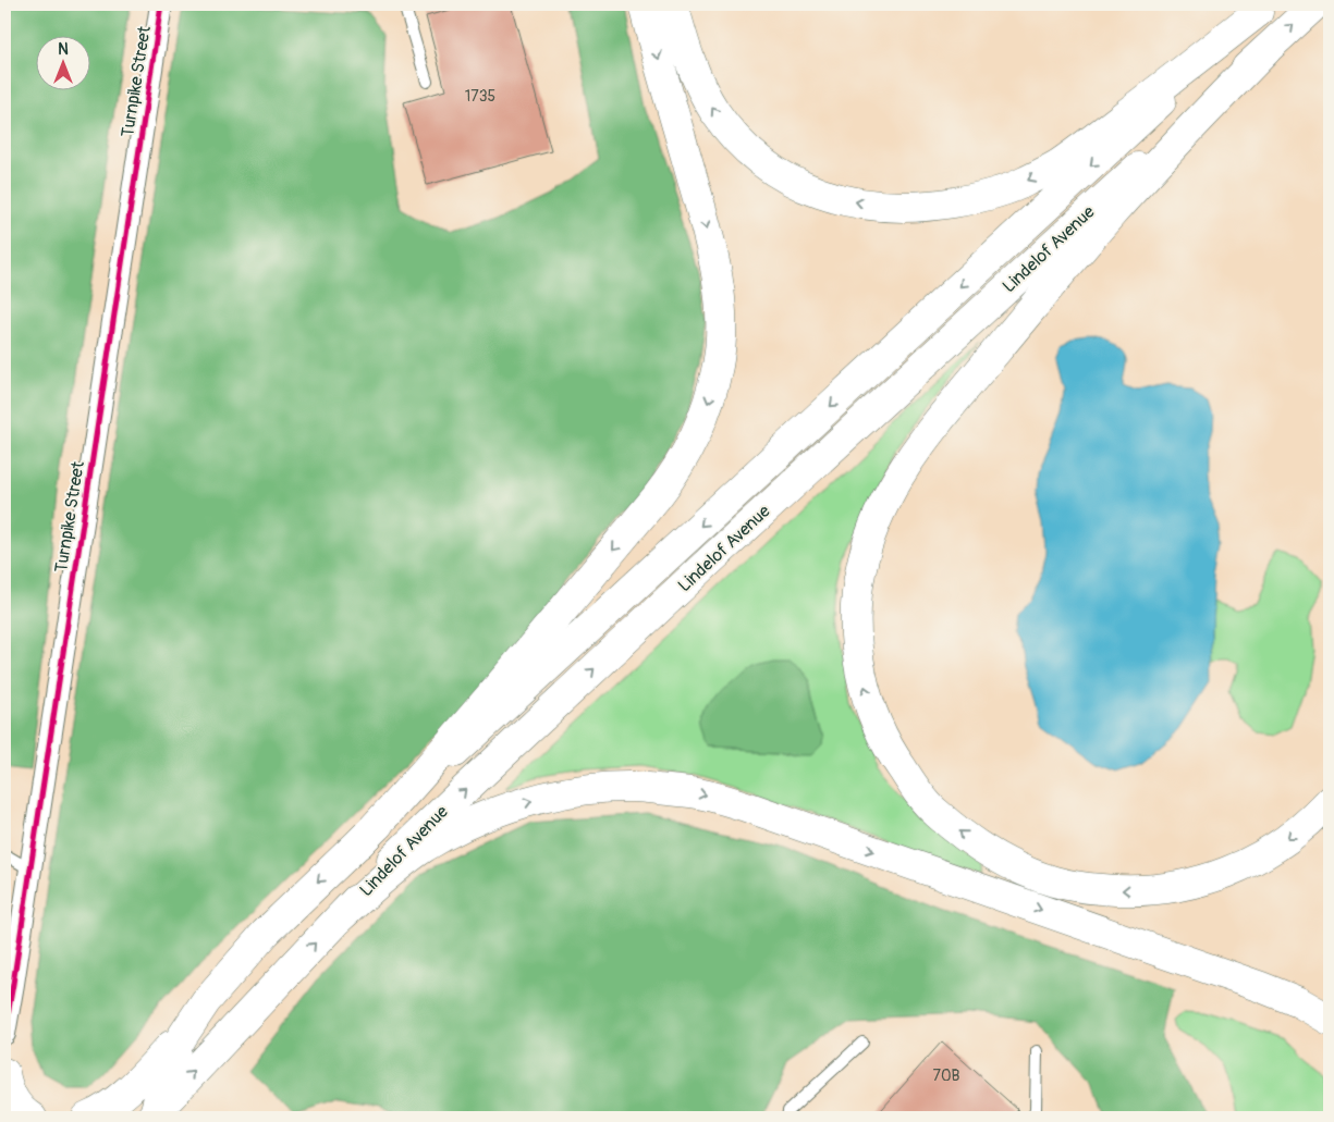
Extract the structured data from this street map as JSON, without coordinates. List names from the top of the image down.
{
  "streets": {
    "main road": ["Lindelof Avenue"],
    "street": ["Turnpike Street"]
  },
  "house_numbers": ["1735", "70B"],
  "north": "top"
}
